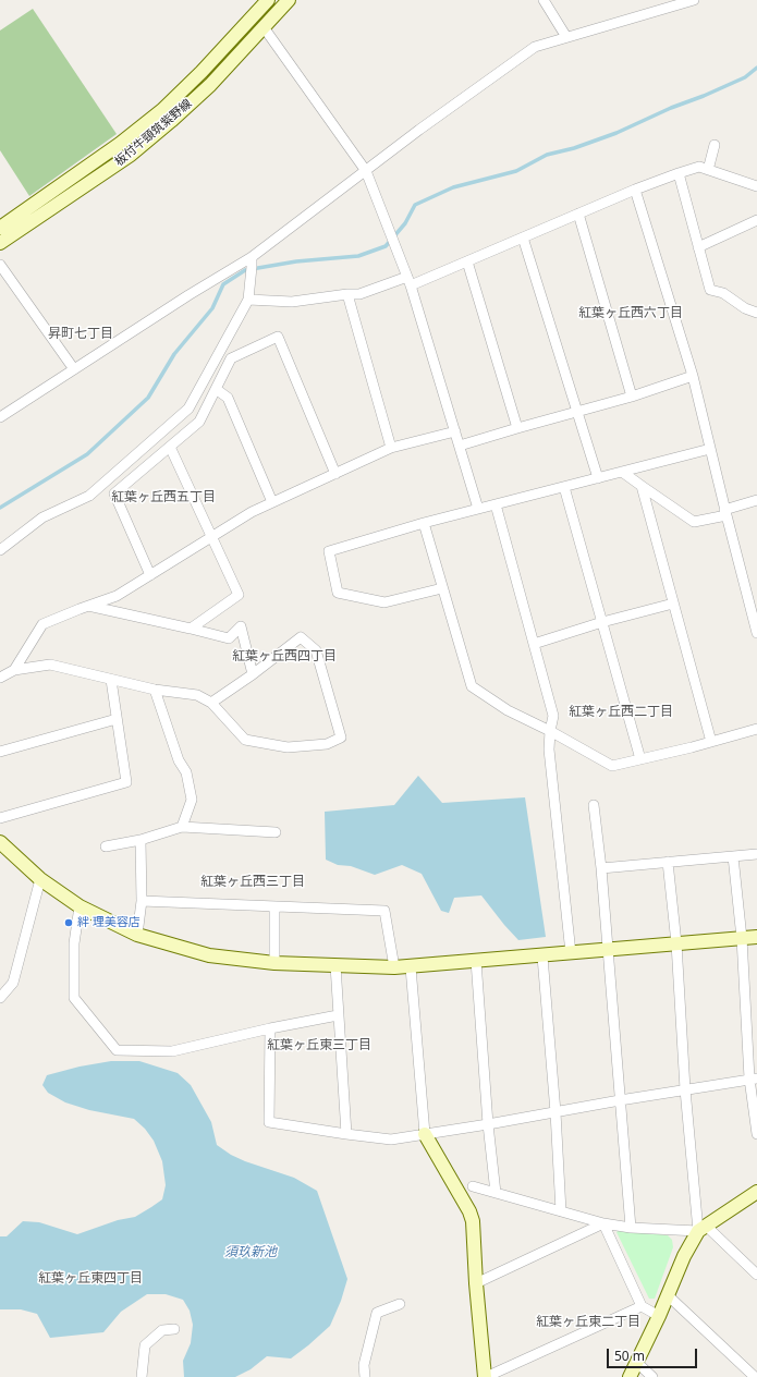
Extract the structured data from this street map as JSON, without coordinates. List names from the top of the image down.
{
  "streets": {
    "street": ["板付牛頸筑紫野線"]
  },
  "districts": [
    "紅葉ヶ丘西六丁目",
    "昇町七丁目",
    "紅葉ヶ丘西五丁目",
    "紅葉ヶ丘西四丁目",
    "紅葉ヶ丘西二丁目",
    "紅葉ヶ丘西三丁目",
    "紅葉ヶ丘東三丁目",
    "紅葉ヶ丘東四丁目",
    "紅葉ヶ丘東二丁目"
  ],
  "water": ["須玖新池"],
  "places": ["絆 理美容店"],
  "scale_bar": "50 m"
}
